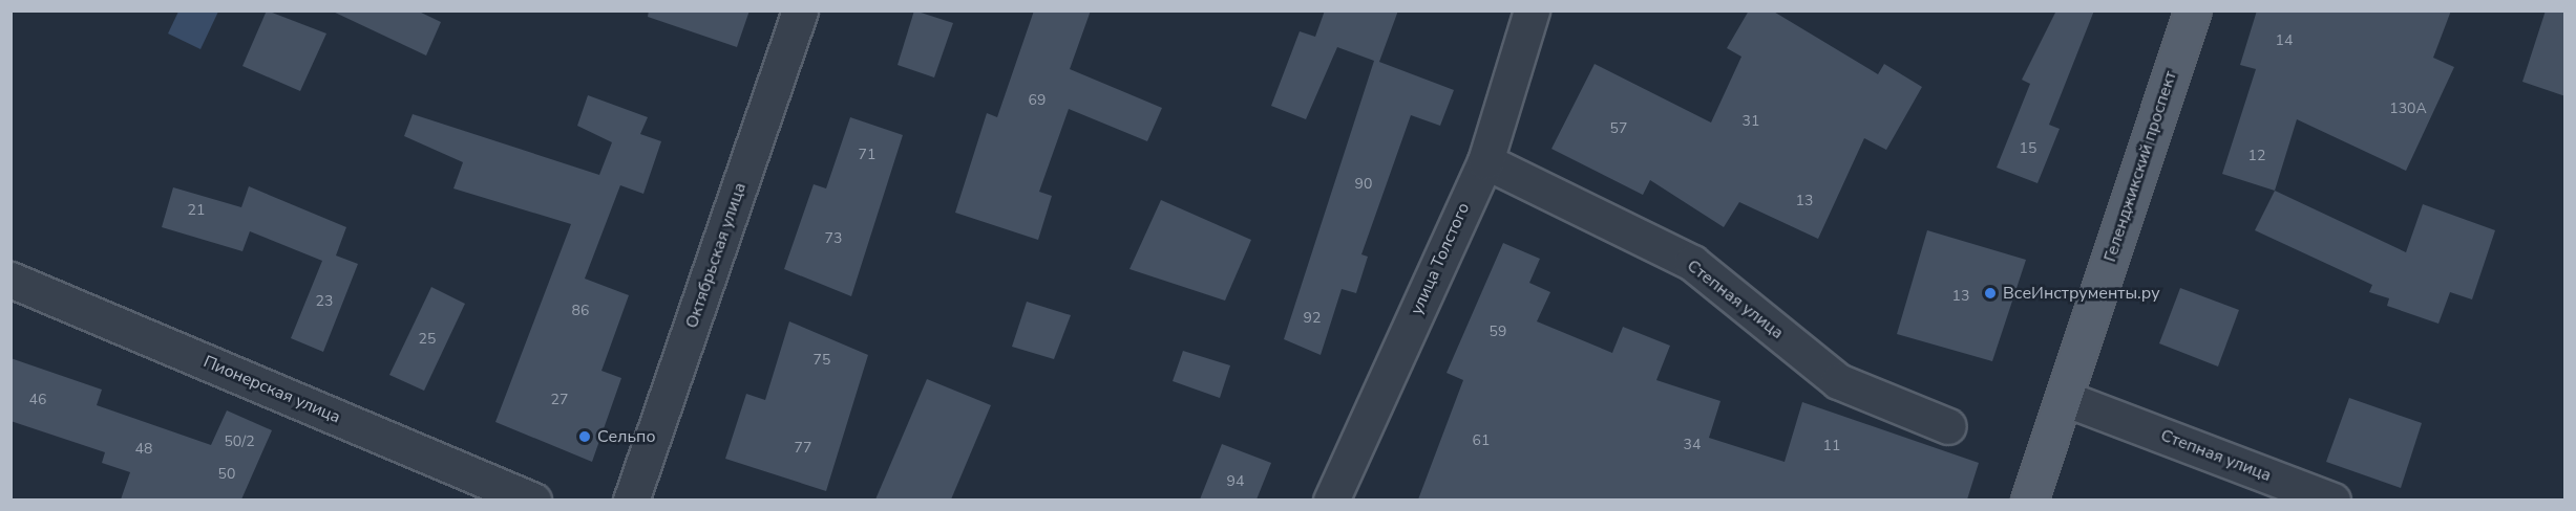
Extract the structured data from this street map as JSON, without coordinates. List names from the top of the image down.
{
  "streets": {
    "main road": ["Геленджикский проспект"],
    "street": [
      "Октябрьская улица",
      "улица Толстого",
      "Степная улица",
      "Пионерская улица"
    ]
  },
  "crossings": [
    ["Геленджикский проспект", "Степная улица"],
    ["улица Толстого", "Степная улица"]
  ],
  "places": ["ВсеИнструменты.ру", "Сельпо"],
  "house_numbers": [
    "14",
    "69",
    "130А",
    "31",
    "57",
    "15",
    "71",
    "12",
    "90",
    "13",
    "21",
    "73",
    "13",
    "23",
    "86",
    "92",
    "59",
    "25",
    "75",
    "46",
    "27",
    "61",
    "50/2",
    "34",
    "11",
    "77",
    "48",
    "50",
    "94"
  ]
}
